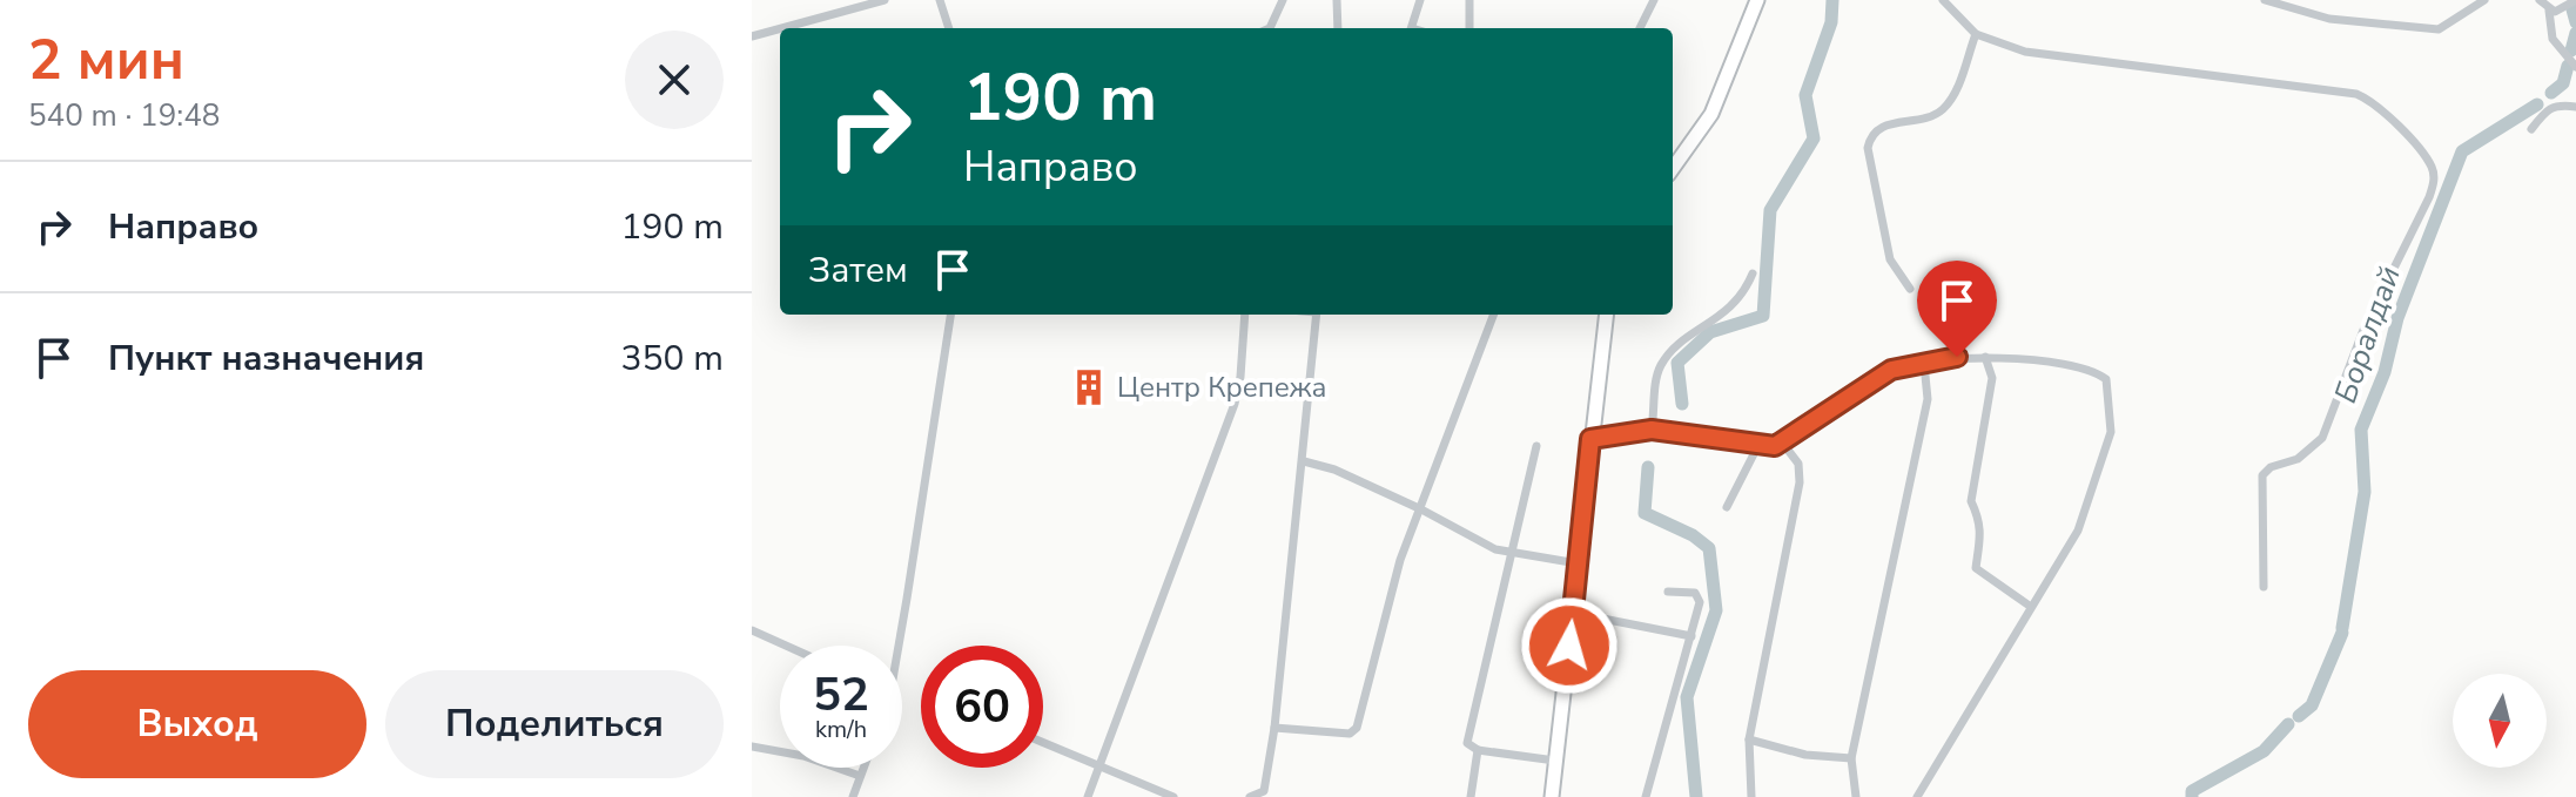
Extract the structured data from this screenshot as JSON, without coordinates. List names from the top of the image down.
{
  "water": ["Боралдай"],
  "places": {
    "building": ["Центр Крепежа"]
  },
  "north": "bottom",
  "page": {
    "heading": ["2 мин", "540 m · 19:48"],
    "turn": ["190 m", "Направо"],
    "list": [
      {
        "name": "Направо",
        "value": "190 m"
      },
      {
        "name": "Пункт назначения",
        "value": "350 m"
      }
    ],
    "then": "Затем",
    "speed": "52 km/h",
    "limit": "60",
    "buttons": ["Выход", "Поделиться"]
  }
}
